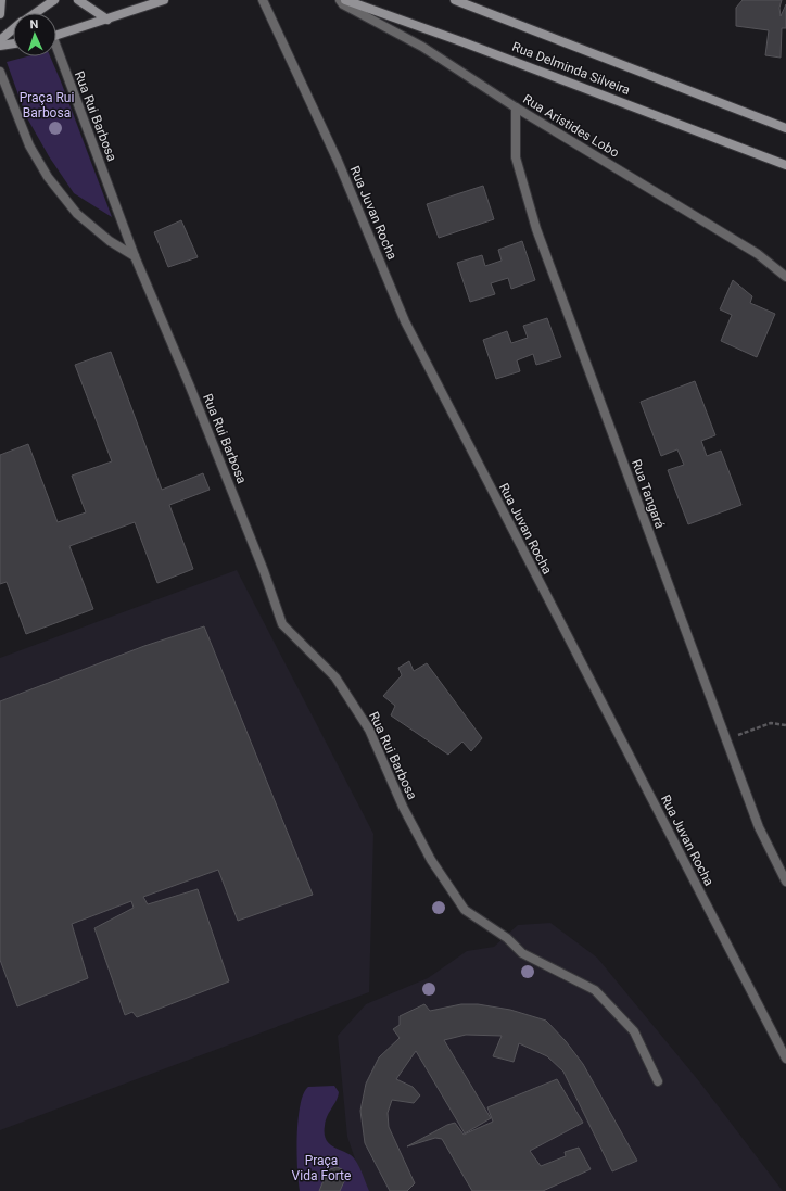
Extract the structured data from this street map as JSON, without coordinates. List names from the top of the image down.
{
  "streets": {
    "main road": ["Rua Delminda Silveira"],
    "street": [
      "Rua Rui Barbosa",
      "Rua Aristides Lobo",
      "Rua Juvan Rocha",
      "Rua Tangará"
    ]
  },
  "crossings": [
    ["Rua Aristides Lobo", "Rua Tangará"]
  ],
  "parks": ["Praça Rui Barbosa", "Praça Vida Forte"],
  "north": "top"
}
